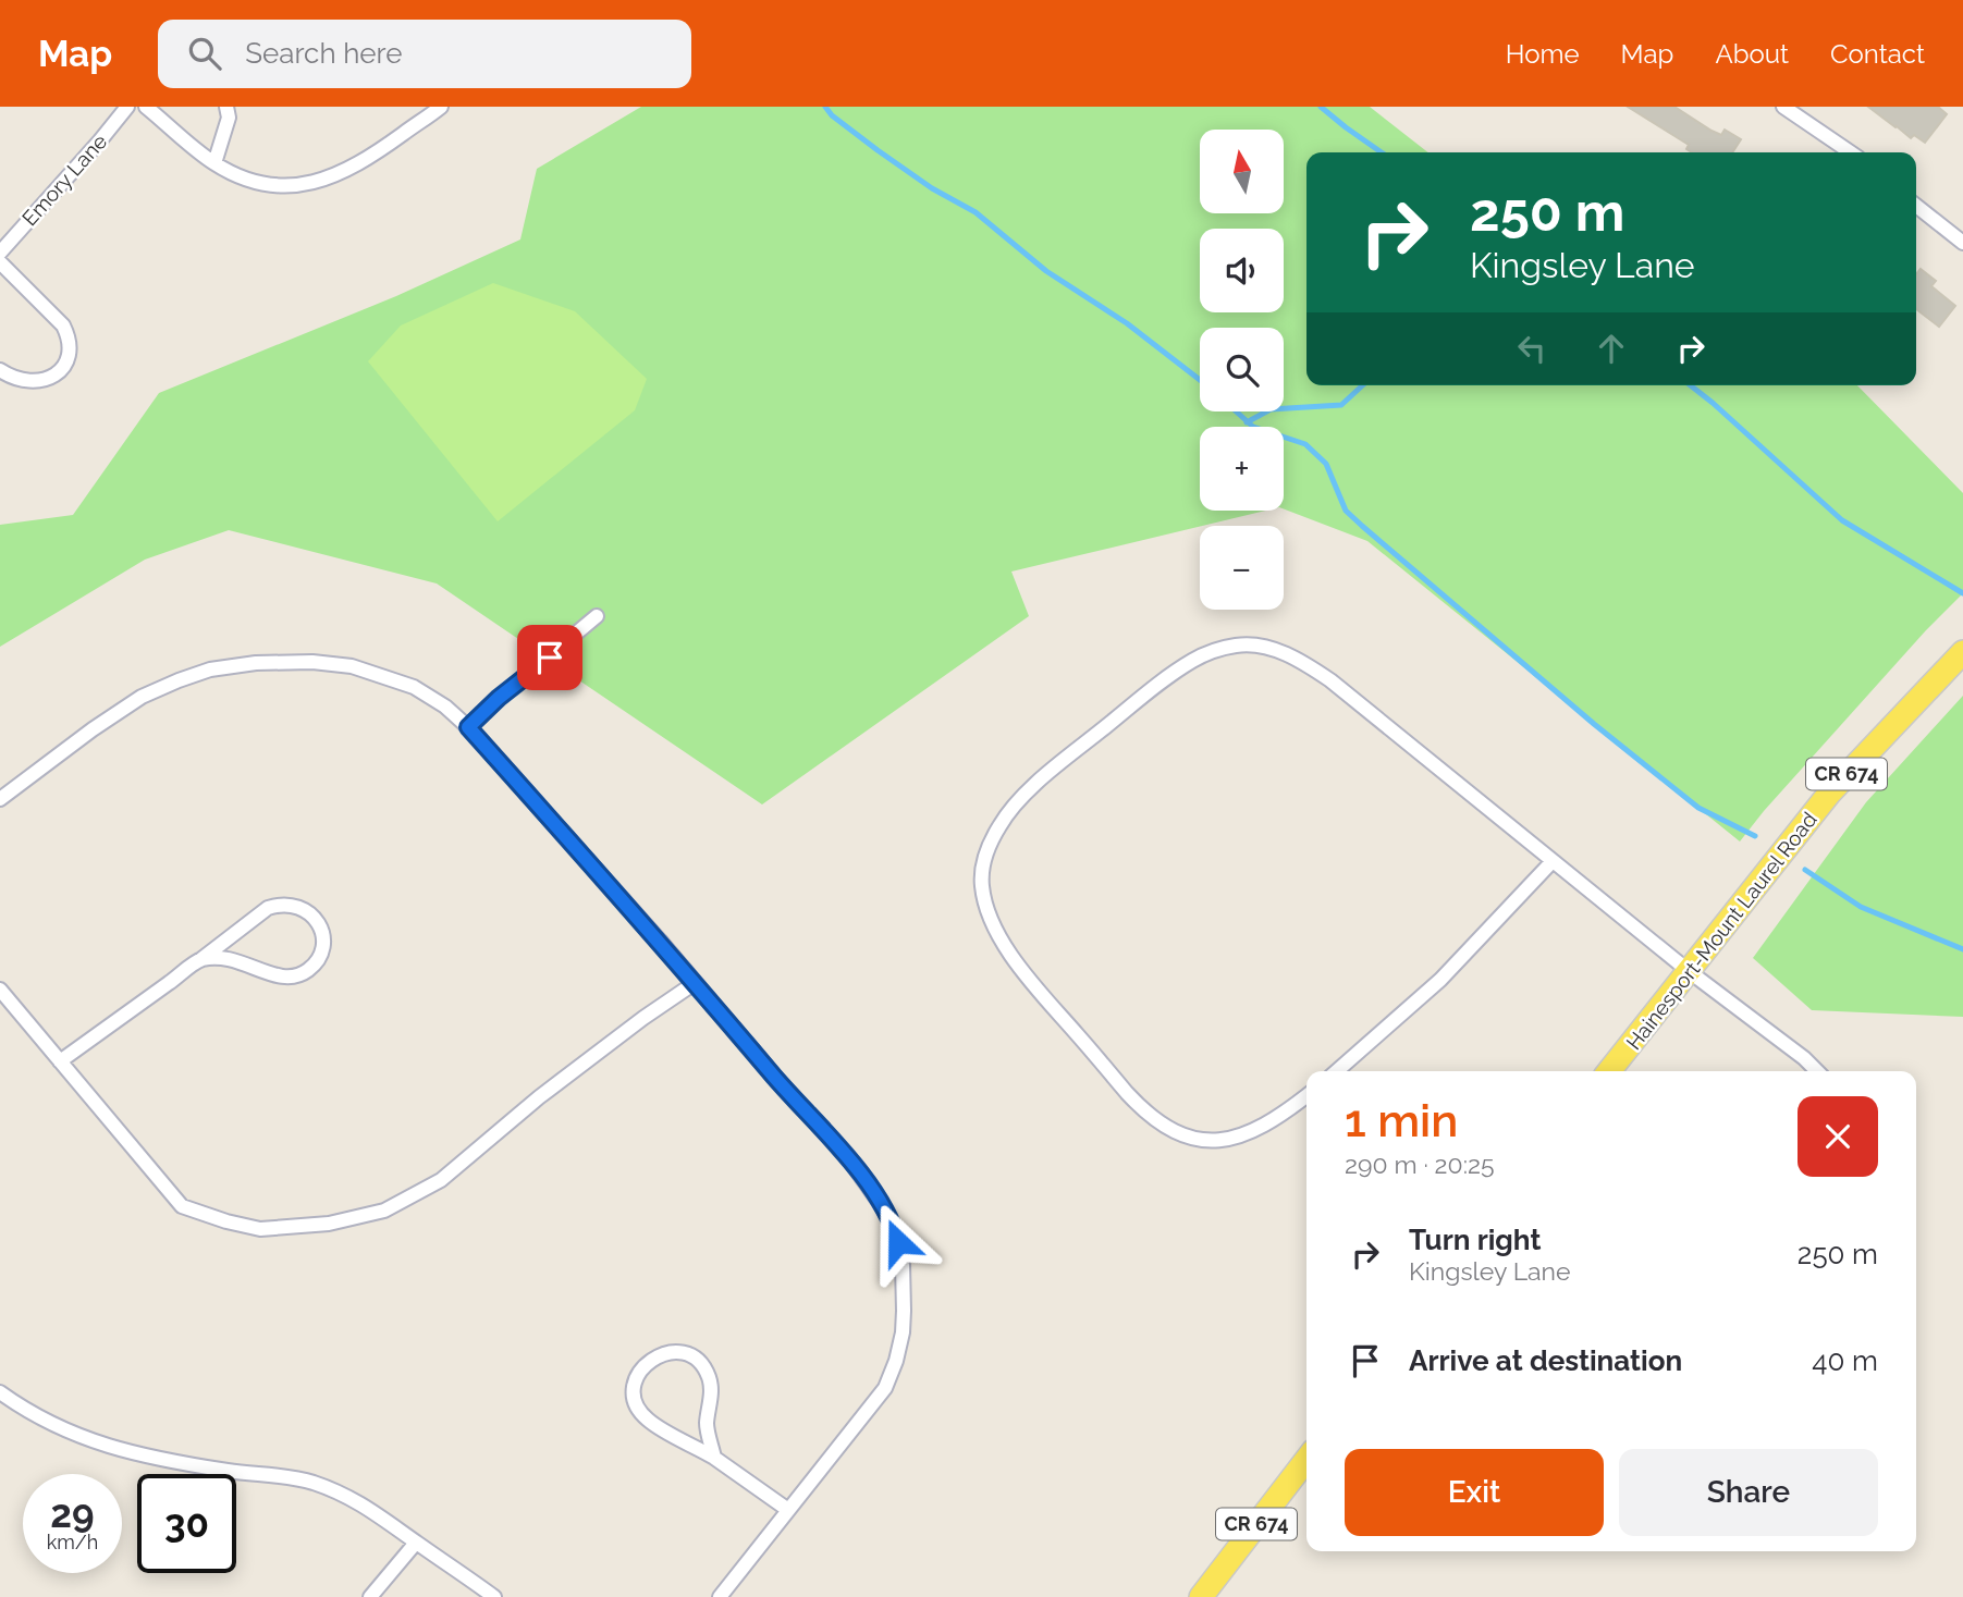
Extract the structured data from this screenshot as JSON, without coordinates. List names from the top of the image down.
{
  "streets": {
    "main road": ["CR 674", "Hainesport-Mount Laurel Road"],
    "street": ["Emory Lane"]
  },
  "north": "top",
  "page": {
    "header": "Map",
    "search": "Search here",
    "nav": [
      "Home",
      "Map",
      "About",
      "Contact"
    ],
    "map_buttons": ["+", "−"],
    "turn": ["250 m", "Kingsley Lane"],
    "heading": ["1 min", "290 m · 20:25"],
    "list": [
      {
        "name": "Turn right",
        "note": "Kingsley Lane",
        "value": "250 m"
      },
      {
        "name": "Arrive at destination",
        "value": "40 m"
      }
    ],
    "buttons": ["Exit", "Share"],
    "speed": "29 km/h",
    "limit": "30"
  }
}
